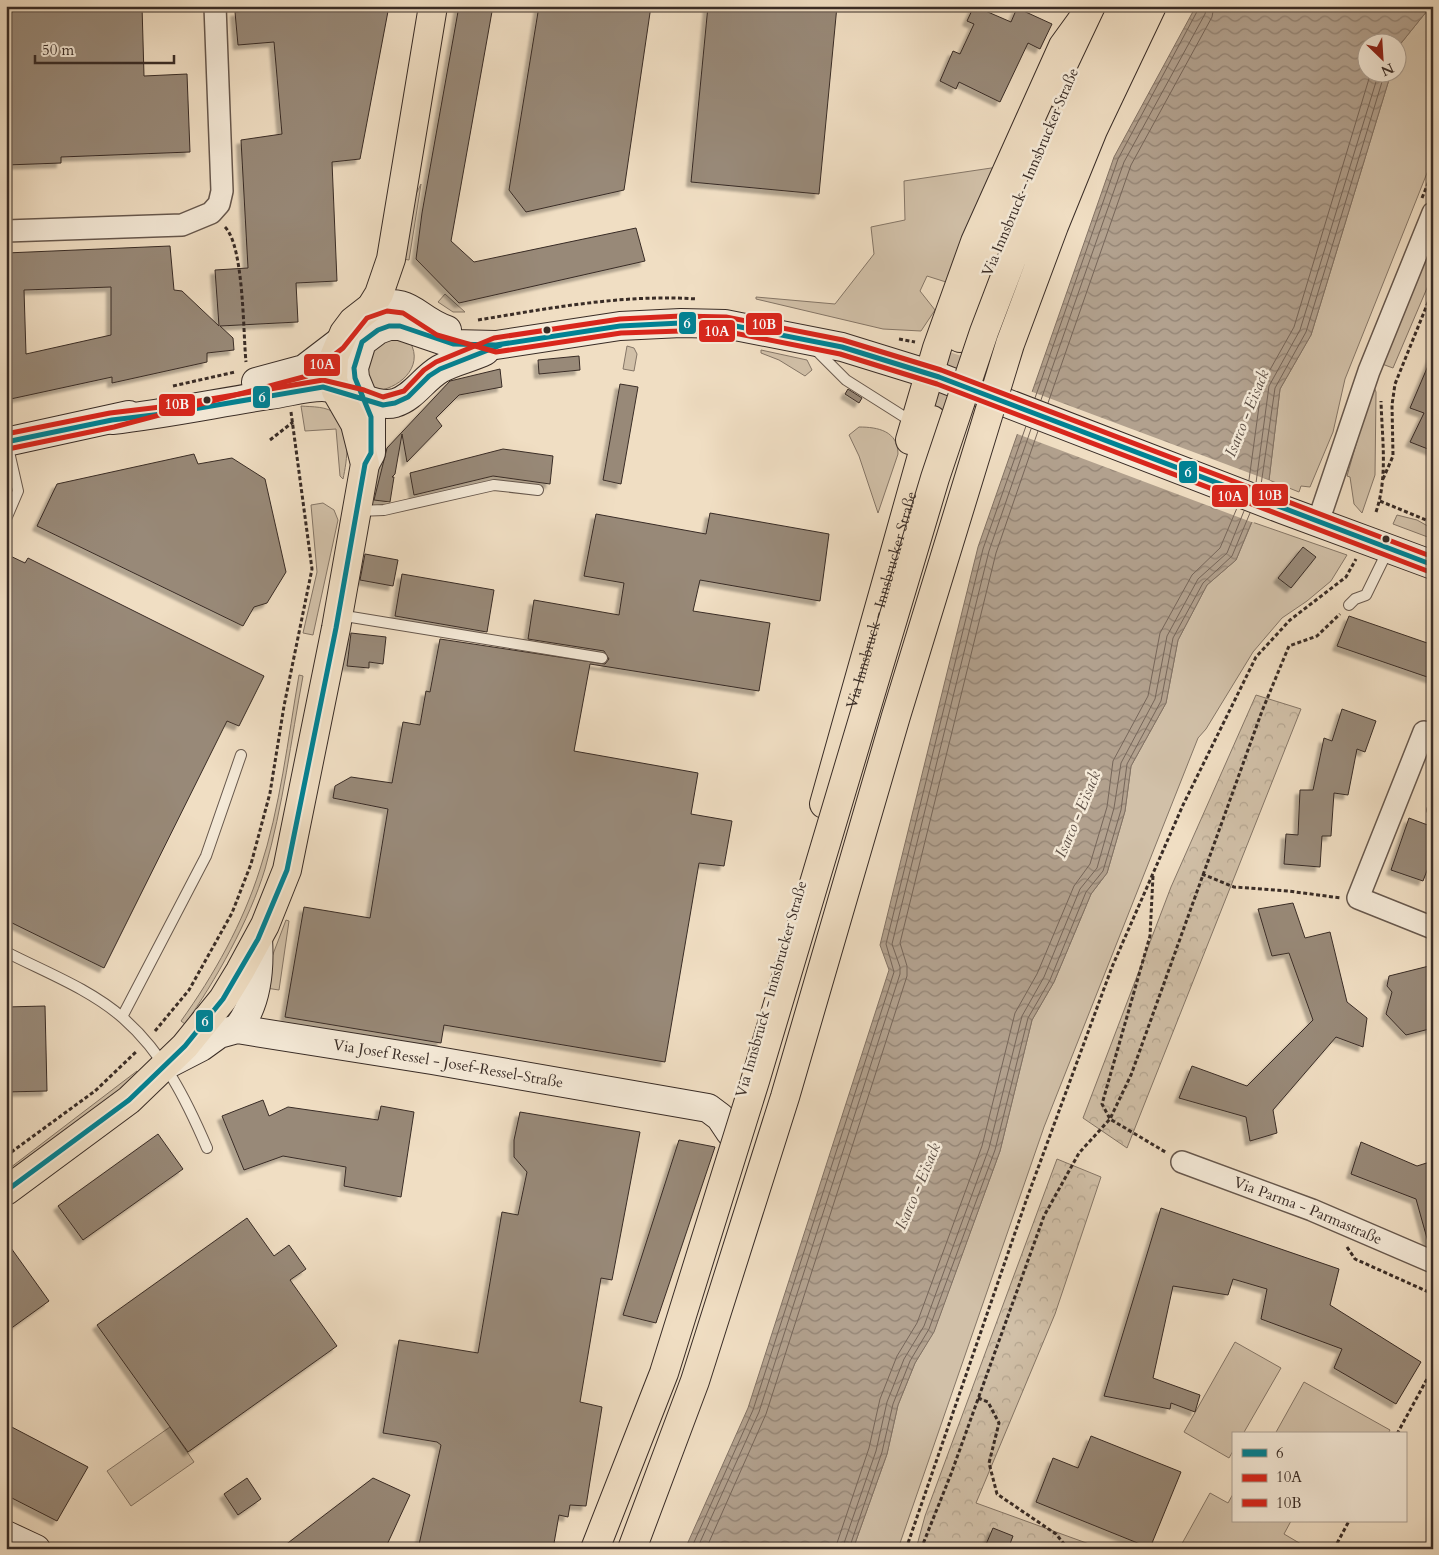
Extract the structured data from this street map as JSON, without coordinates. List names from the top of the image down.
{
  "streets": {
    "main road": ["Via Innsbruck - Innsbrucker Straße", "Via Josef Ressel - Josef-Ressel-Straße"],
    "street": ["Via Parma - Parmastraße"]
  },
  "crossings": [
    ["Via Innsbruck - Innsbrucker Straße", "Via Josef Ressel - Josef-Ressel-Straße"]
  ],
  "water": ["Isarco - Eisack"],
  "lines": ["transit line 10A", "transit line 10B", "transit line 6"],
  "legend": ["6", "10A", "10B"],
  "scale_bar": "50 m",
  "north": "bottom right"
}
